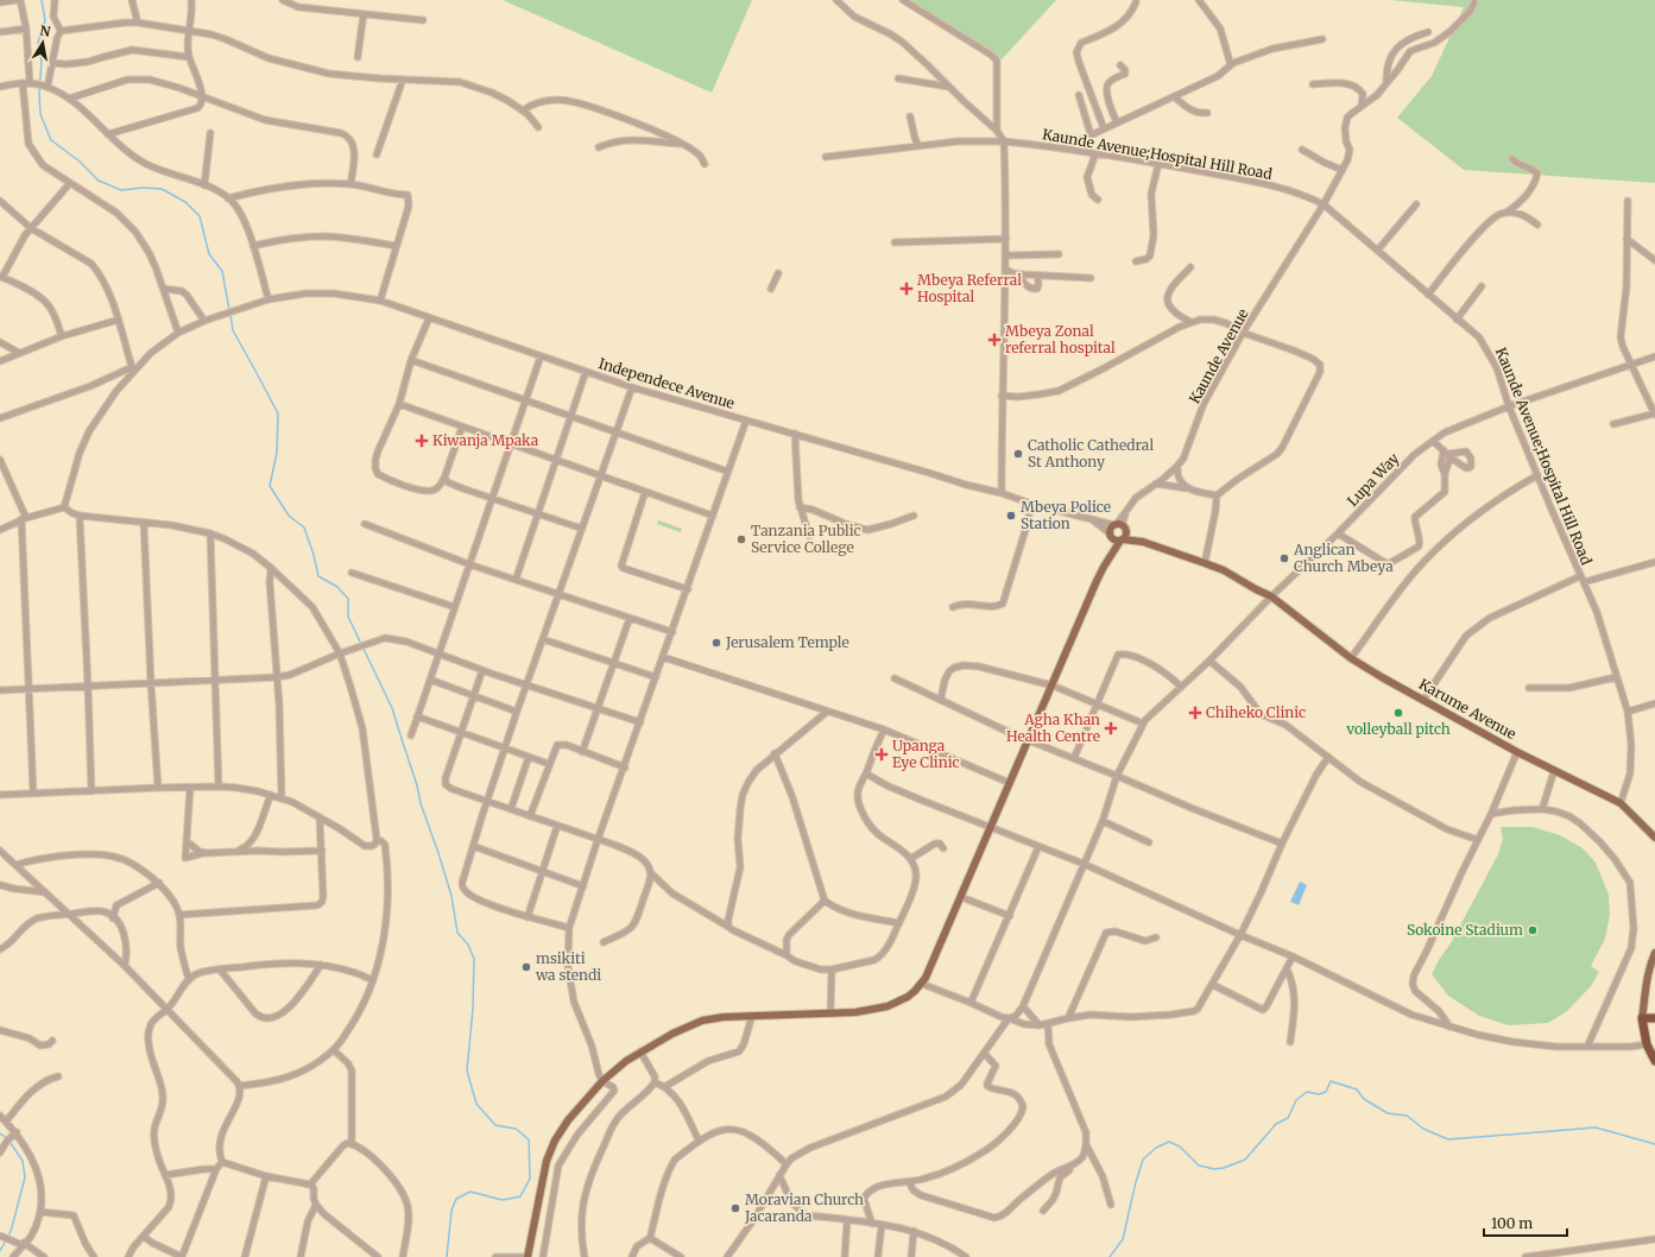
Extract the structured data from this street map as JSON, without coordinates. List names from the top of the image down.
{
  "streets": {
    "main road": ["Karume Avenue"],
    "street": [
      "Kaunde Avenue;Hospital Hill Road",
      "Kaunde Avenue",
      "Independece Avenue",
      "Lupa Way"
    ]
  },
  "crossings": [
    ["Kaunde Avenue;Hospital Hill Road", "Kaunde Avenue"],
    ["Kaunde Avenue;Hospital Hill Road", "Lupa Way"],
    ["Kaunde Avenue;Hospital Hill Road", "Karume Avenue"],
    ["Kaunde Avenue", "Independece Avenue"],
    ["Kaunde Avenue", "Karume Avenue"],
    ["Independece Avenue", "Karume Avenue"],
    ["Lupa Way", "Karume Avenue"]
  ],
  "places": {
    "health": [
      "Mbeya Referral Hospital",
      "Mbeya Zonal referral hospital",
      "Kiwanja Mpaka",
      "Chiheko Clinic",
      "Agha Khan Health Centre",
      "Upanga Eye Clinic"
    ],
    "other": [
      "Catholic Cathedral St Anthony",
      "Mbeya Police Station",
      "Tanzania Public Service College",
      "Anglican Church Mbeya",
      "Jerusalem Temple",
      "volleyball pitch",
      "Sokoine Stadium",
      "msikiti wa stendi",
      "Moravian Church Jacaranda"
    ]
  },
  "scale_bar": "100 m",
  "north": "top"
}
